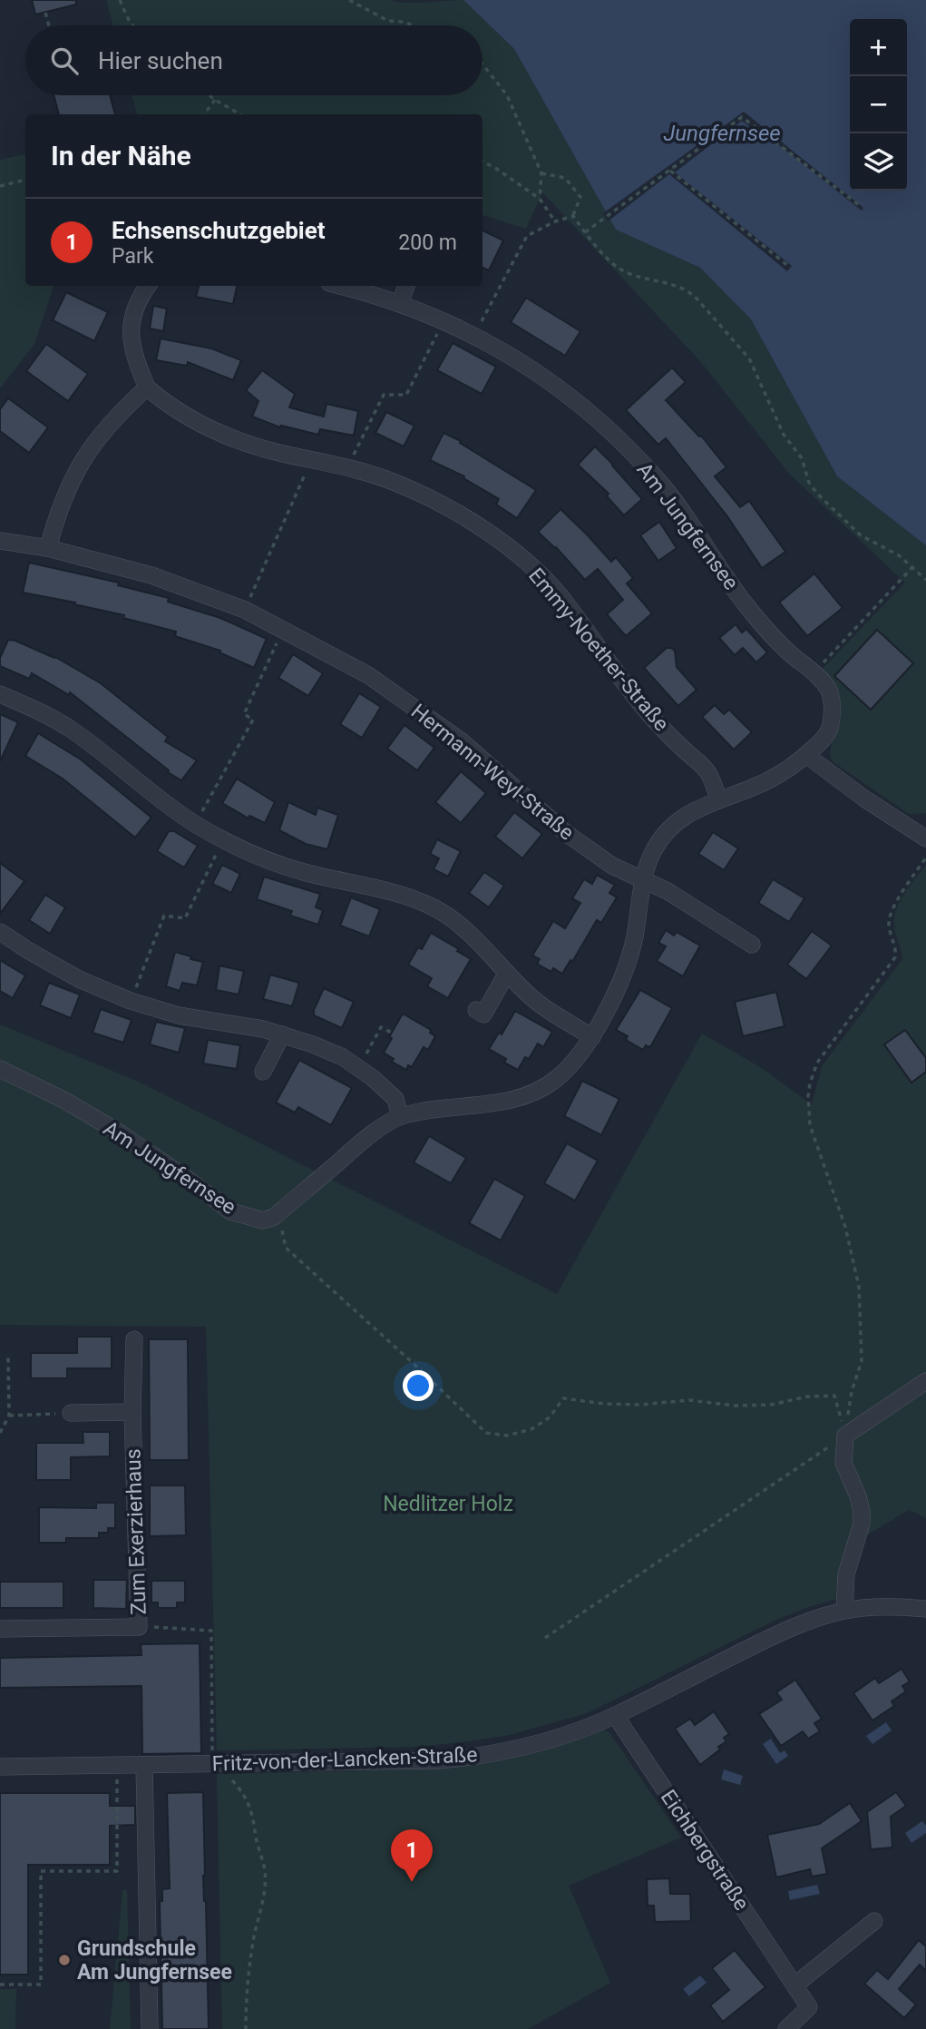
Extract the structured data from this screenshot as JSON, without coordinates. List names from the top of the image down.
{
  "streets": {
    "street": [
      "Am Jungfernsee",
      "Emmy-Noether-Straße",
      "Hermann-Weyl-Straße",
      "Zum Exerzierhaus",
      "Fritz-von-der-Lancken-Straße",
      "Eichbergstraße"
    ]
  },
  "crossings": [
    ["Am Jungfernsee", "Emmy-Noether-Straße"],
    ["Am Jungfernsee", "Hermann-Weyl-Straße"],
    ["Fritz-von-der-Lancken-Straße", "Eichbergstraße"]
  ],
  "water": ["Jungfernsee"],
  "parks": ["Nedlitzer Holz"],
  "places": ["Grundschule Am Jungfernsee"],
  "page": {
    "map_buttons": ["+", "−"],
    "search": "Hier suchen",
    "heading": "In der Nähe",
    "list": [
      {
        "mark": "1",
        "name": "Echsenschutzgebiet",
        "note": "Park",
        "value": "200 m"
      }
    ],
    "pins": "1"
  }
}
